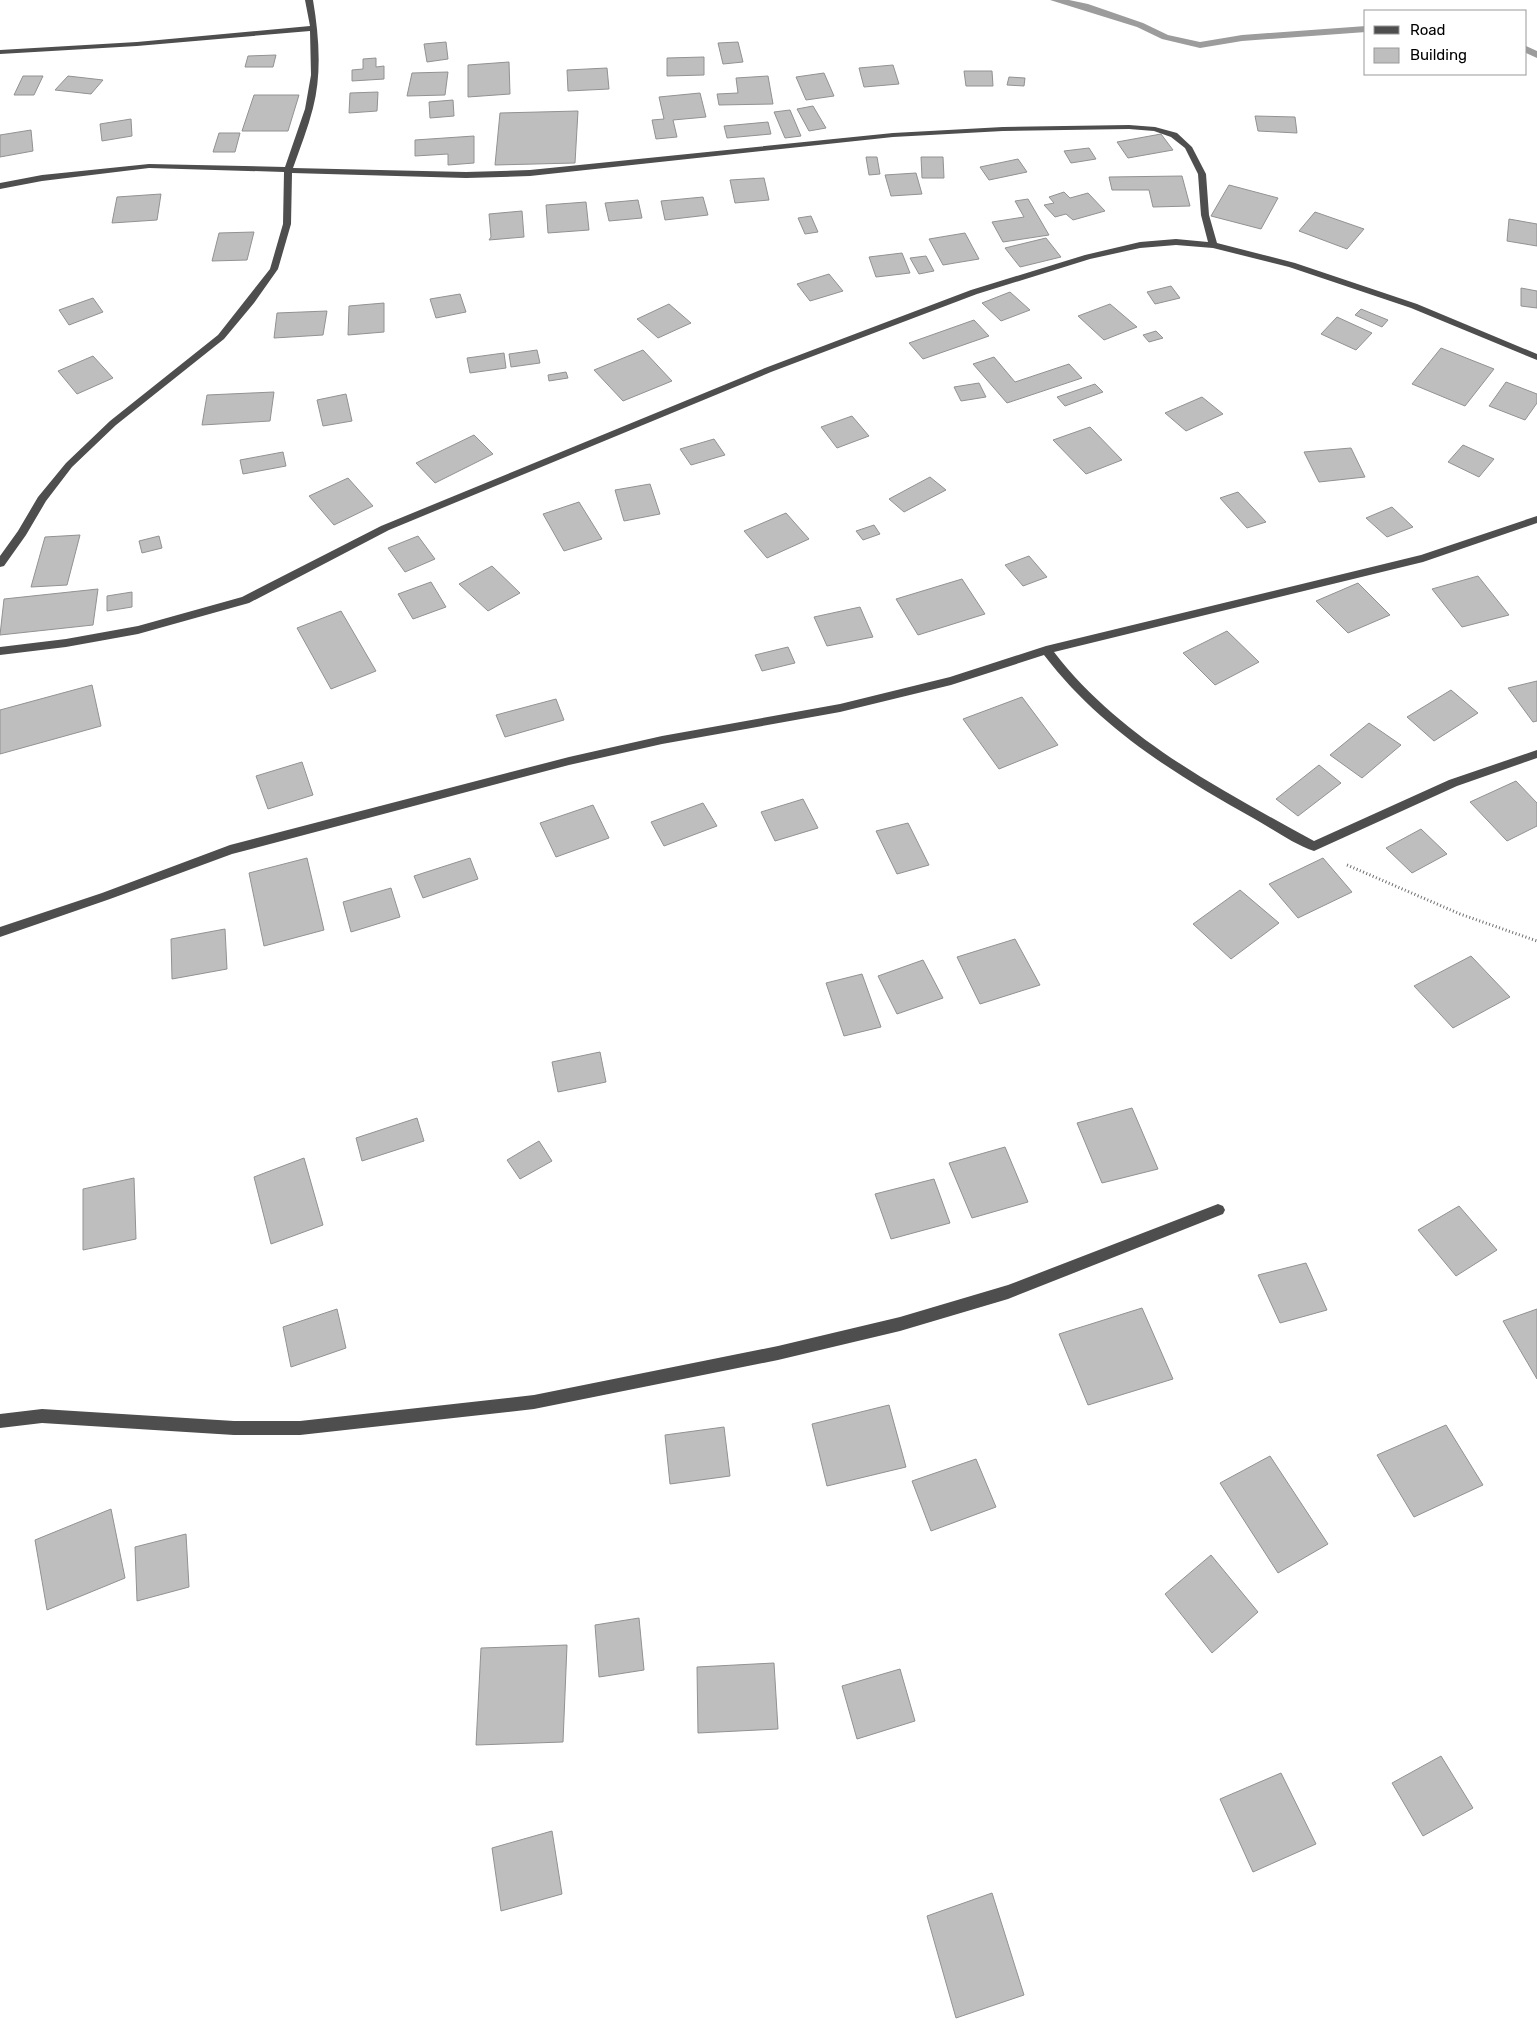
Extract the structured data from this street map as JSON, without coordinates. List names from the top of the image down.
{
  "legend": ["Road", "Building"]
}
